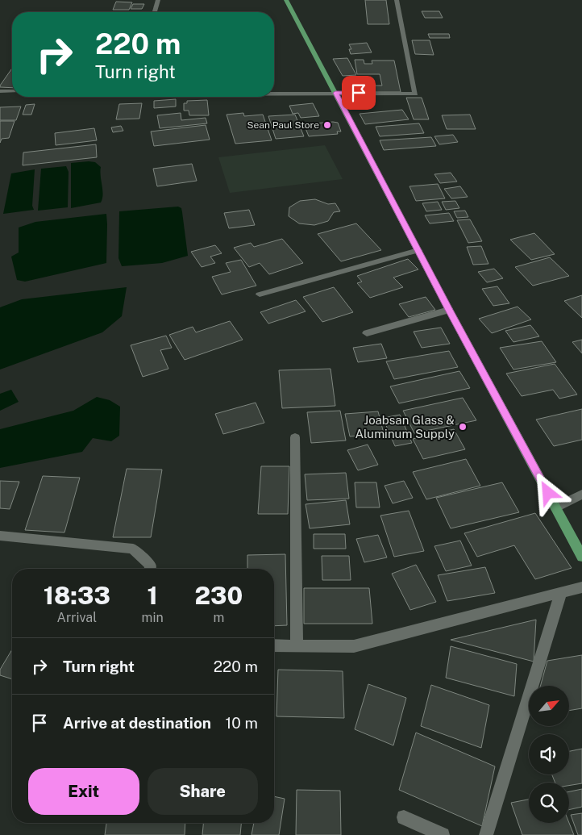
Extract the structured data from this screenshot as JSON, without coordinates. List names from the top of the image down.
{
  "places": ["Sean Paul Store", "Joabsan Glass & Aluminum Supply"],
  "north": "top right",
  "page": {
    "turn": ["220 m", "Turn right"],
    "eta": [
      "18:33",
      "Arrival",
      "1",
      "min",
      "230",
      "m"
    ],
    "list": [
      {
        "name": "Turn right",
        "value": "220 m"
      },
      {
        "name": "Arrive at destination",
        "value": "10 m"
      }
    ],
    "buttons": ["Exit", "Share"]
  }
}
